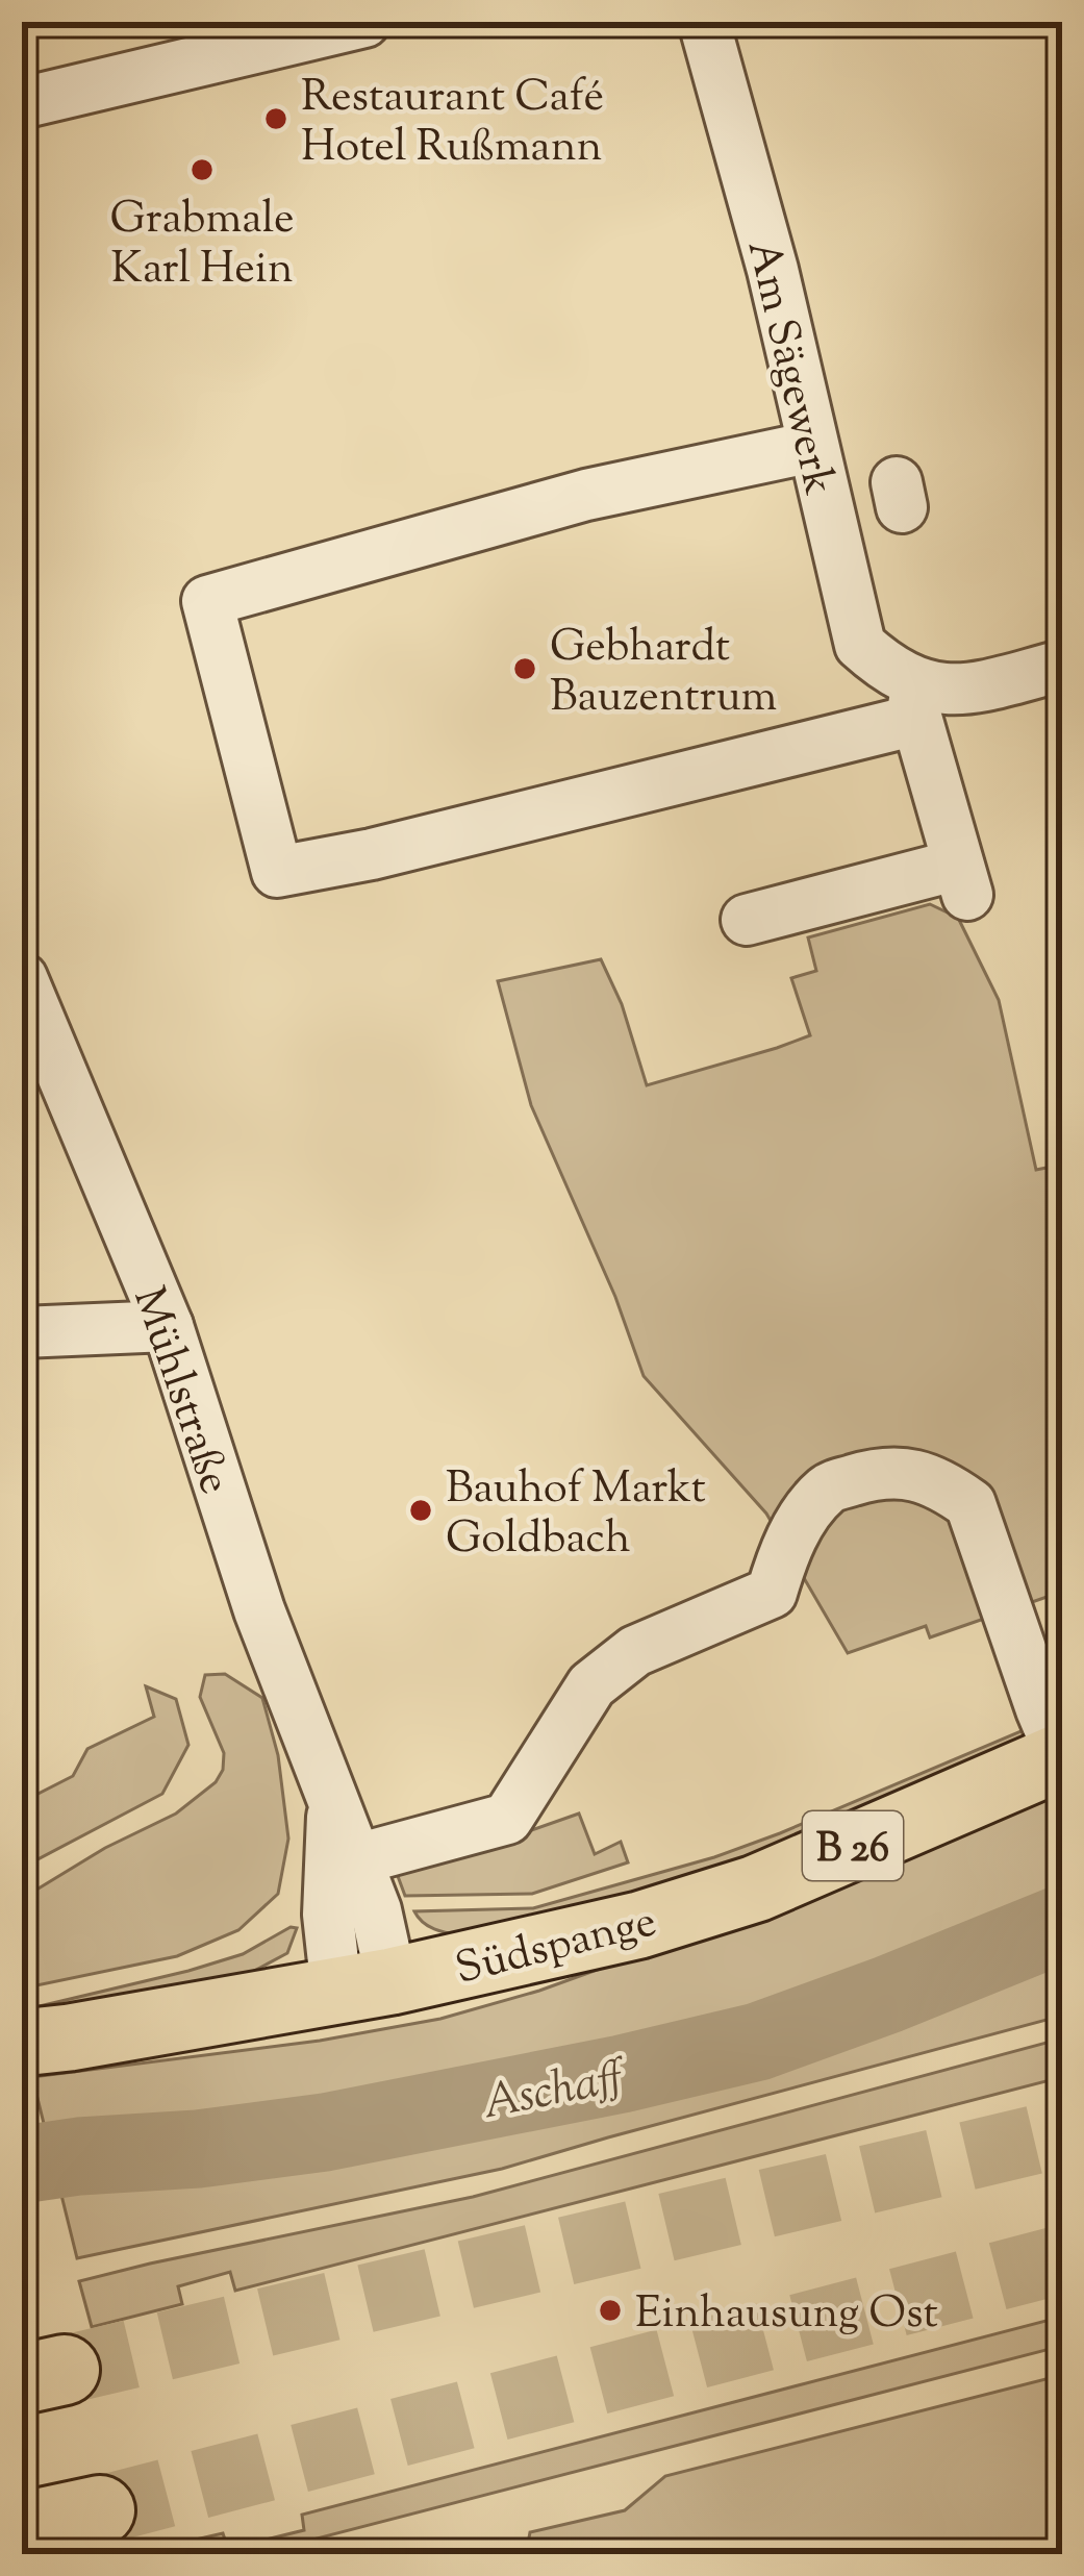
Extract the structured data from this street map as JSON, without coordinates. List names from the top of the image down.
{
  "streets": {
    "main road": ["B 26", "Südspange"],
    "street": ["Am Sägewerk", "Mühlstraße"]
  },
  "crossings": [
    ["Mühlstraße", "Südspange"]
  ],
  "water": ["Aschaff"],
  "places": [
    "Restaurant Café Hotel Rußmann",
    "Grabmale Karl Hein",
    "Gebhardt Bauzentrum",
    "Bauhof Markt Goldbach",
    "Einhausung Ost"
  ]
}
